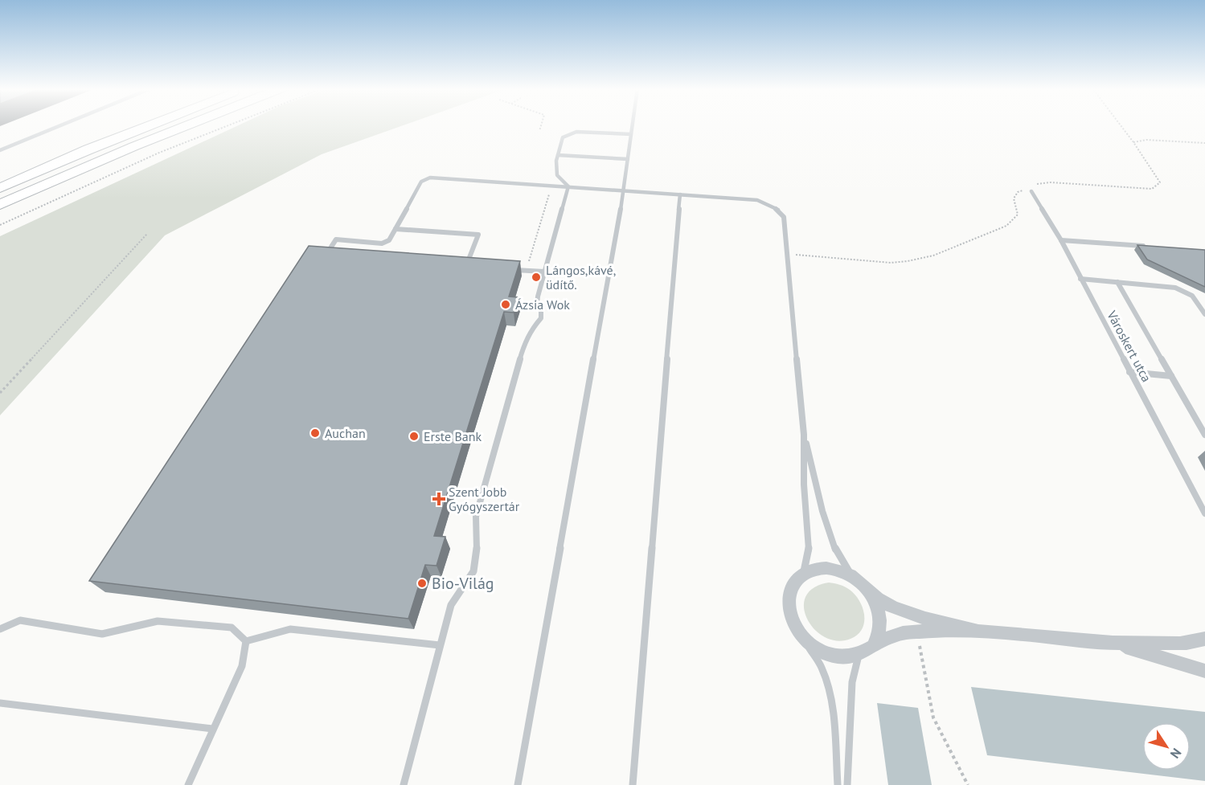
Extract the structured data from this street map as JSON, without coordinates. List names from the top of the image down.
{
  "streets": {
    "lane": ["Városkert utca"]
  },
  "places": {
    "other": [
      "Lángos,kávé, üdítő.",
      "Ázsia Wok",
      "Auchan",
      "Erste Bank",
      "Bio-Világ"
    ],
    "health": ["Szent Jobb Gyógyszertár"]
  },
  "north": "bottom right"
}
